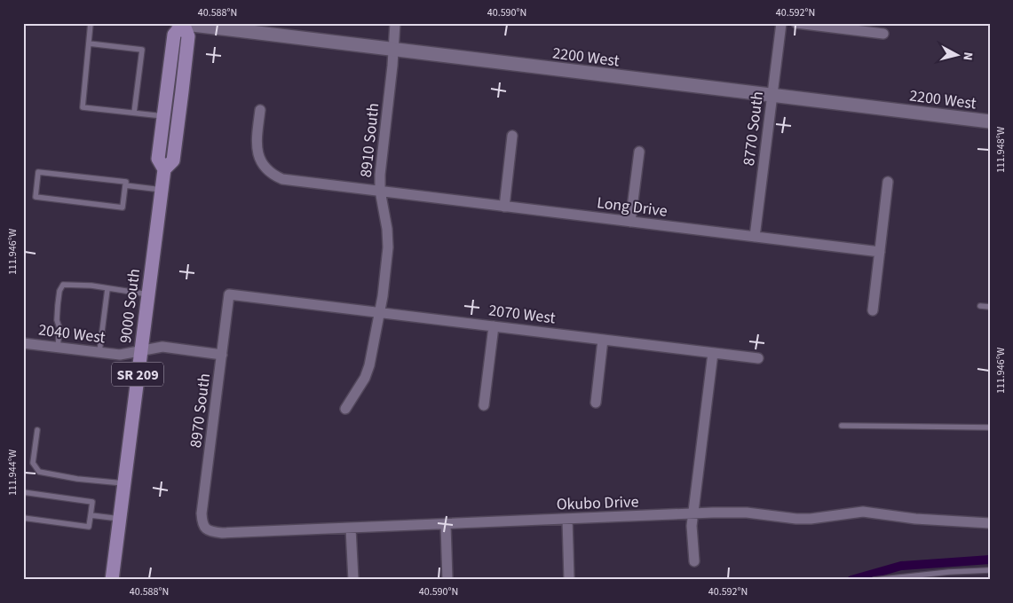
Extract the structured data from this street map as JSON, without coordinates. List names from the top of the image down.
{
  "streets": {
    "main road": ["9000 South", "SR 209"],
    "street": [
      "2200 West",
      "8770 South",
      "8910 South",
      "Long Drive",
      "2070 West",
      "2040 West",
      "8970 South",
      "Okubo Drive"
    ]
  },
  "crossings": [
    ["2200 West", "8770 South"],
    ["2200 West", "8910 South"],
    ["2200 West", "9000 South"],
    ["8770 South", "Long Drive"],
    ["8910 South", "Long Drive"],
    ["8910 South", "2070 West"],
    ["9000 South", "2040 West"],
    ["2070 West", "8970 South"],
    ["2040 West", "8970 South"],
    ["8970 South", "Okubo Drive"]
  ],
  "north": "right",
  "coordinates": [
    "40.588°N",
    "40.590°N",
    "40.592°N",
    "111.948°W",
    "111.946°W",
    "111.944°W"
  ]
}
